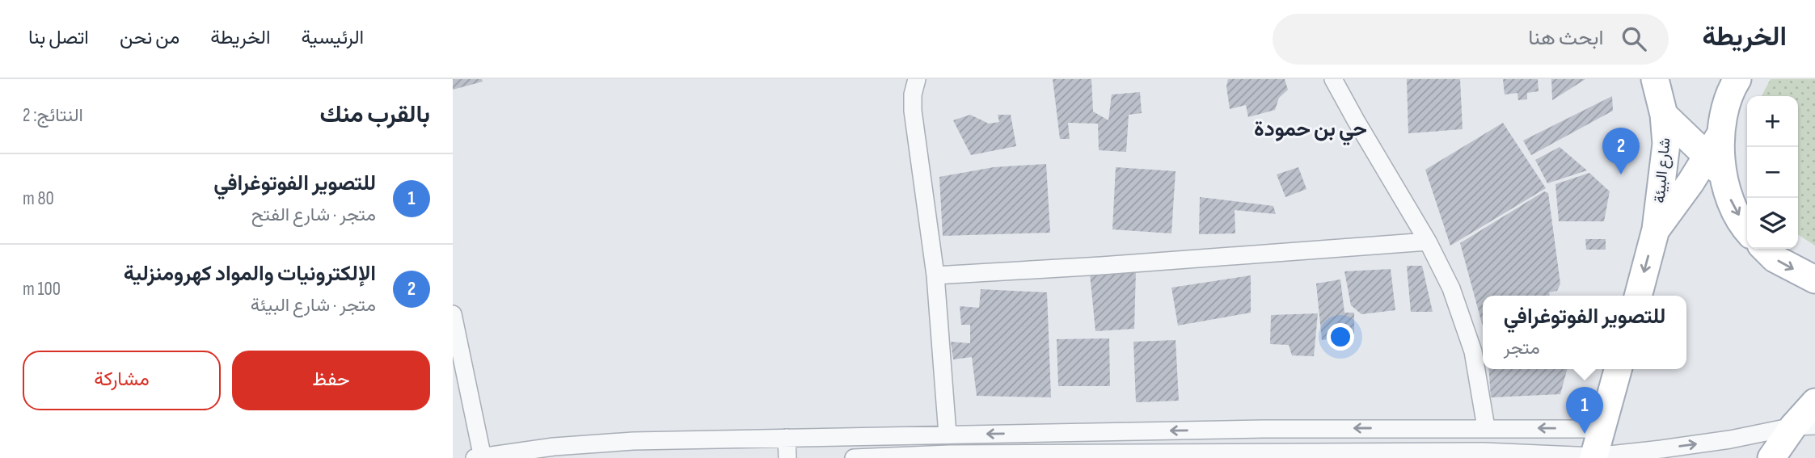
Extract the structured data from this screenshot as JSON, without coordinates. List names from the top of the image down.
{
  "streets": {
    "main road": ["شارع البيئة"]
  },
  "districts": ["حي بن حمودة"],
  "page": {
    "header": "الخريطة",
    "search": "ابحث هنا",
    "nav": [
      "الرئيسية",
      "الخريطة",
      "من نحن",
      "اتصل بنا"
    ],
    "heading": ["بالقرب منك", "النتائج: 2"],
    "map_buttons": ["+", "−"],
    "pins": ["2", "1"],
    "list": [
      {
        "mark": "1",
        "name": "للتصوير الفوتوغرافي",
        "note": "متجر · شارع الفتح",
        "value": "80 m"
      },
      {
        "mark": "2",
        "name": "الإلكترونيات والمواد كهرومنزلية",
        "note": "متجر · شارع البيئة",
        "value": "100 m"
      }
    ],
    "popup": ["للتصوير الفوتوغرافي", "متجر"],
    "buttons": ["حفظ", "مشاركة"]
  }
}
